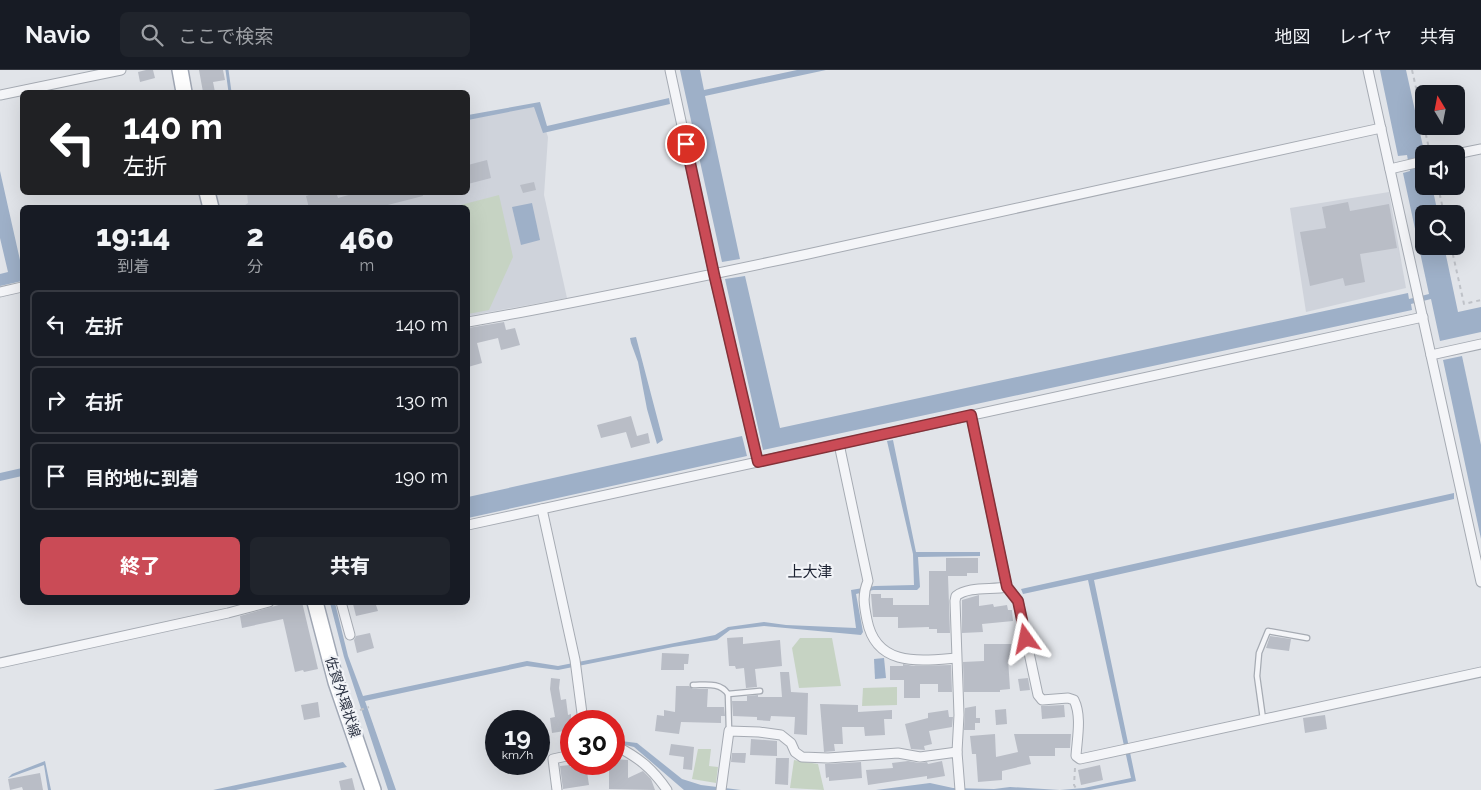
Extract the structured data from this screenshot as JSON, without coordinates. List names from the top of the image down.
{
  "streets": {
    "main road": ["佐賀外環状線"]
  },
  "districts": ["上大津"],
  "north": "top",
  "page": {
    "header": "Navio",
    "search": "ここで検索",
    "nav": ["地図", "レイヤ", "共有"],
    "turn": ["140 m", "左折"],
    "eta": [
      "19:14",
      "到着",
      "2",
      "分",
      "460",
      "m"
    ],
    "list": [
      {
        "name": "左折",
        "value": "140 m"
      },
      {
        "name": "右折",
        "value": "130 m"
      },
      {
        "name": "目的地に到着",
        "value": "190 m"
      }
    ],
    "buttons": ["終了", "共有"],
    "speed": "19 km/h",
    "limit": "30"
  }
}
